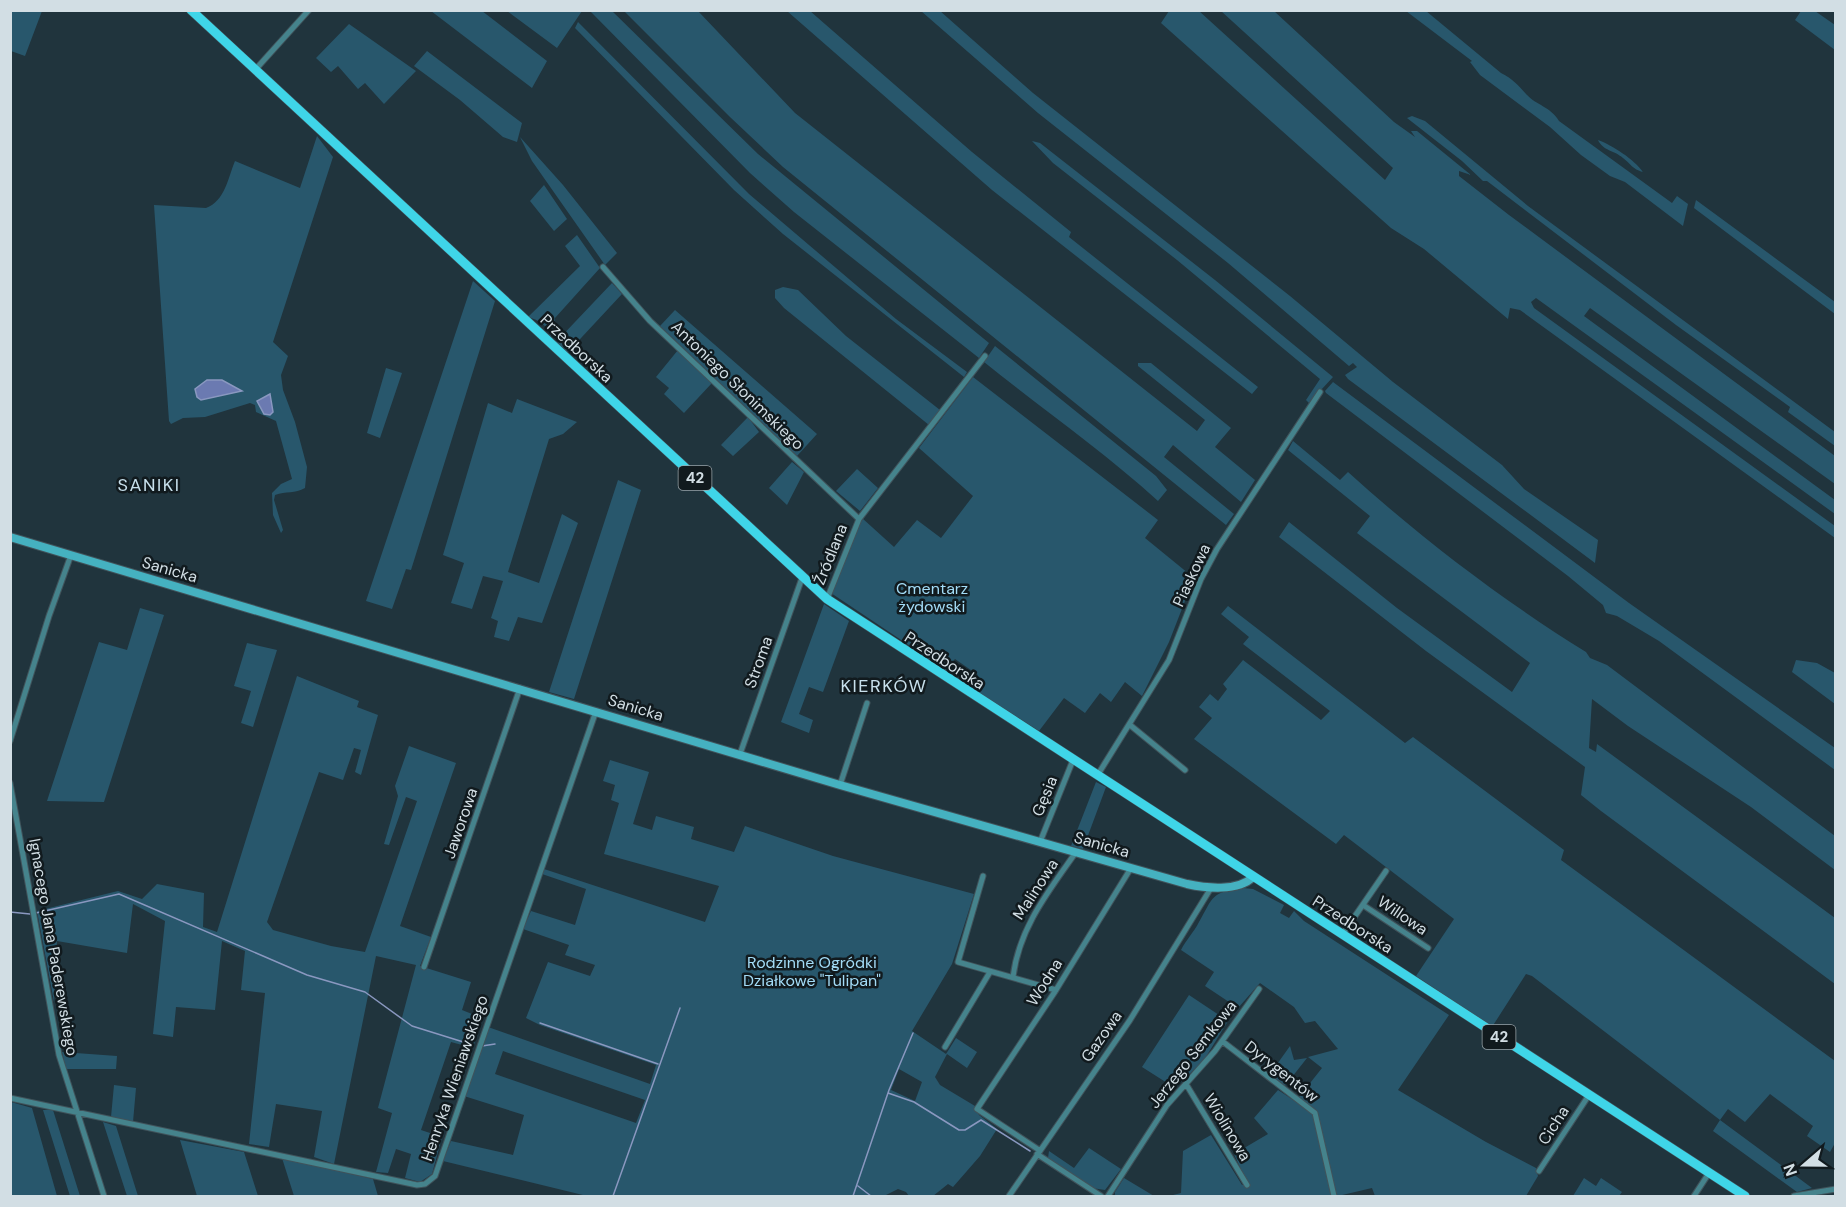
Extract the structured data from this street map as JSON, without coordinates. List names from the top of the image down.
{
  "streets": {
    "main road": ["Przedborska", "42"],
    "street": [
      "Antoniego Słonimskiego",
      "Źródlana",
      "Sanicka",
      "Piaskowa",
      "Stroma",
      "Gęsia",
      "Jaworowa",
      "Malinowa",
      "Willowa",
      "Ignacego Jana Paderewskiego",
      "Wodna",
      "Gazowa",
      "Jerzego Semkowa",
      "Dyrygentów",
      "Henryka Wieniawskiego",
      "Cicha",
      "Wiolinowa"
    ]
  },
  "crossings": [
    ["Przedborska", "Źródlana"],
    ["Przedborska", "Sanicka"],
    ["Przedborska", "Piaskowa"],
    ["Przedborska", "Stroma"],
    ["Przedborska", "Gęsia"],
    ["Przedborska", "Cicha"],
    ["Antoniego Słonimskiego", "Źródlana"],
    ["Sanicka", "Stroma"],
    ["Sanicka", "Gęsia"],
    ["Sanicka", "Jaworowa"],
    ["Sanicka", "Malinowa"],
    ["Sanicka", "Wodna"],
    ["Sanicka", "Gazowa"],
    ["Sanicka", "Henryka Wieniawskiego"],
    ["Ignacego Jana Paderewskiego", "Henryka Wieniawskiego"],
    ["Wodna", "Gazowa"],
    ["Jerzego Semkowa", "Dyrygentów"],
    ["Jerzego Semkowa", "Wiolinowa"]
  ],
  "districts": ["SANIKI", "KIERKÓW"],
  "parks": ["Cmentarz żydowski", "Rodzinne Ogródki Działkowe \"Tulipan\""],
  "north": "left"
}
